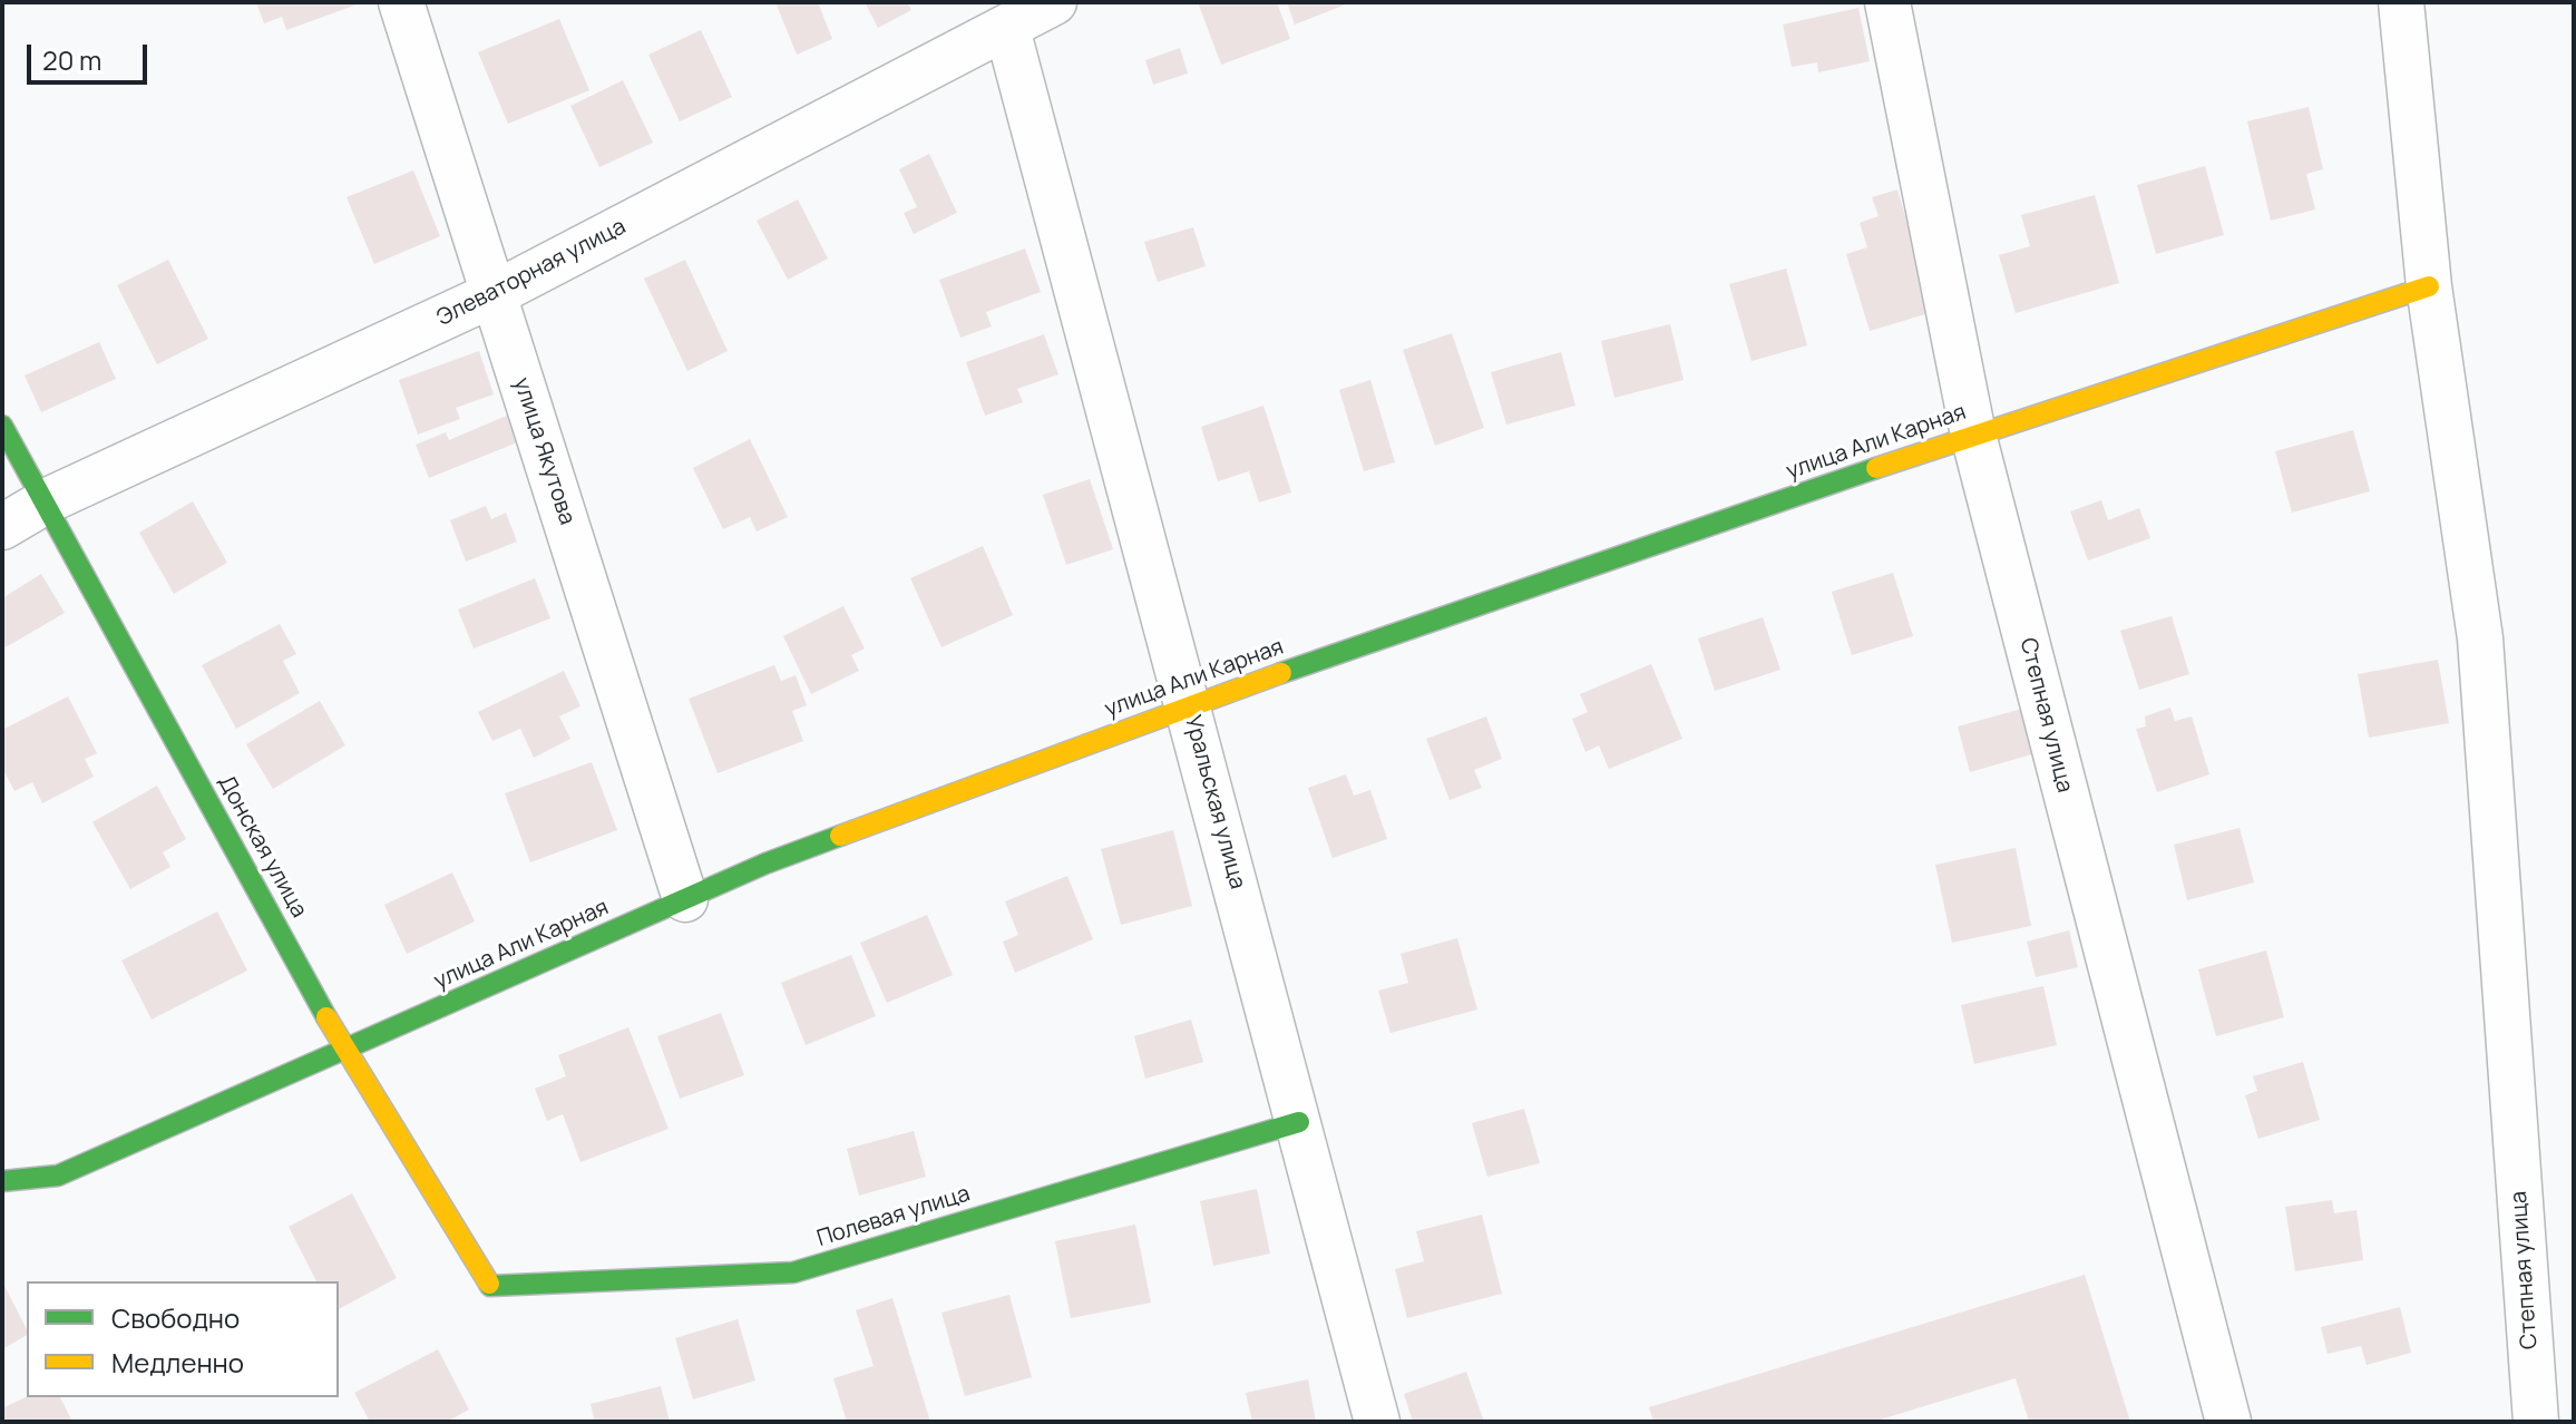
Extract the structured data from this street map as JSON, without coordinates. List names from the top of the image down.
{
  "streets": {
    "street": [
      "Элеваторная улица",
      "улица Али Карная",
      "улица Якутова",
      "Степная улица",
      "Уральская улица",
      "Донская улица",
      "Полевая улица"
    ]
  },
  "crossings": [
    ["Элеваторная улица", "улица Якутова"],
    ["Элеваторная улица", "Уральская улица"],
    ["Элеваторная улица", "Донская улица"],
    ["улица Али Карная", "улица Якутова"],
    ["улица Али Карная", "Степная улица"],
    ["улица Али Карная", "Уральская улица"],
    ["улица Али Карная", "Донская улица"],
    ["Уральская улица", "Полевая улица"],
    ["Донская улица", "Полевая улица"]
  ],
  "legend": ["Свободно", "Медленно"],
  "scale_bar": "20 m"
}
